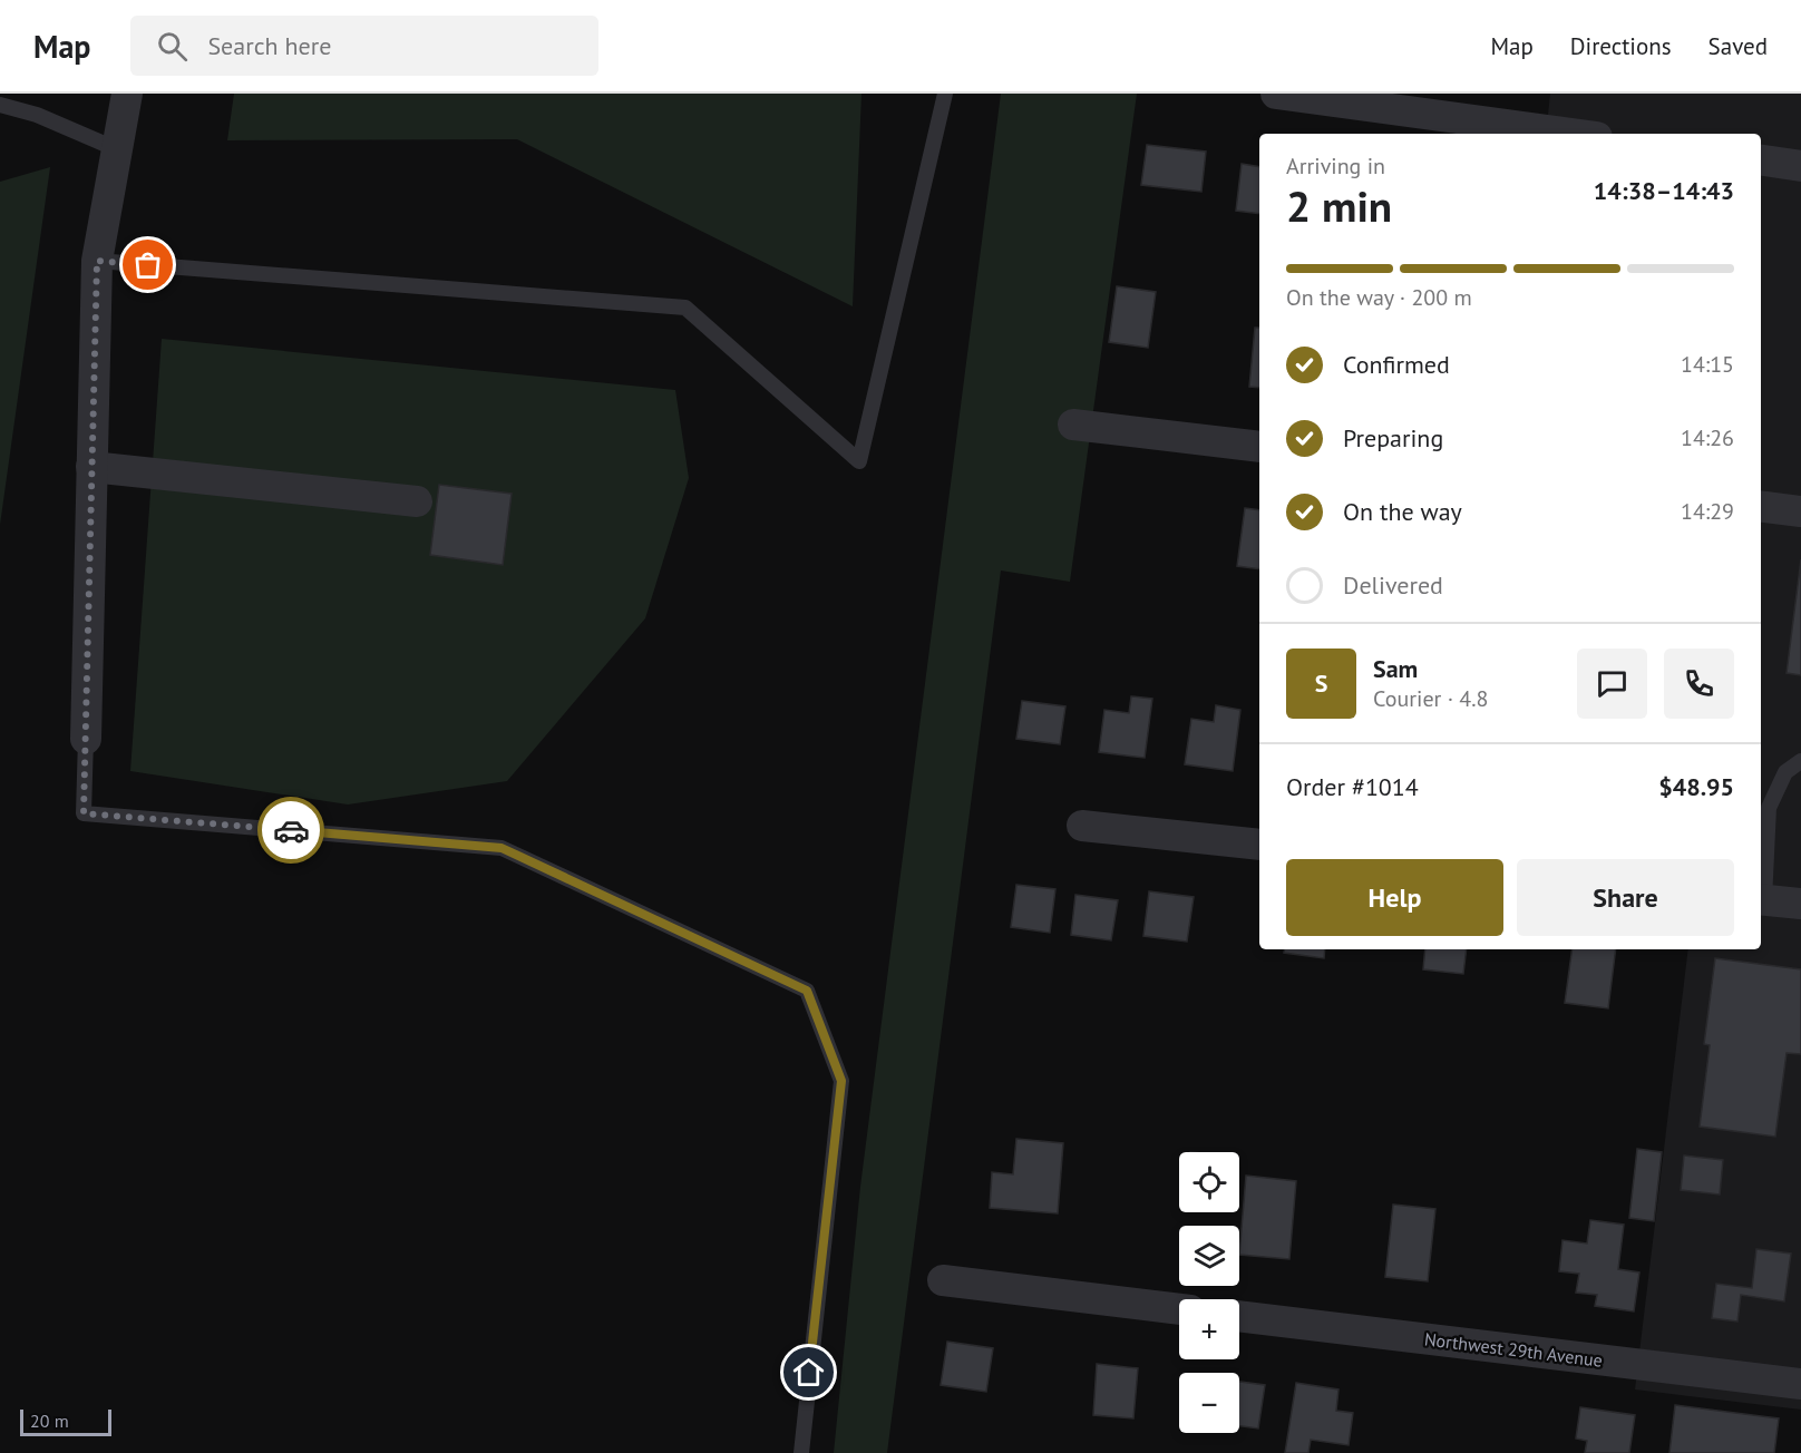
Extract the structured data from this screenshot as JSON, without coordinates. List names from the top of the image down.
{
  "streets": {
    "street": ["Northwest 29th Avenue"]
  },
  "scale_bar": "20 m",
  "page": {
    "header": "Map",
    "search": "Search here",
    "nav": ["Map", "Directions", "Saved"],
    "heading": ["2 min", "Arriving in", "14:38–14:43"],
    "panel": [
      "Sam",
      "Courier · 4.8",
      "Order #1014",
      "$48.95"
    ],
    "bar": "On the way · 200 m",
    "list": [
      ["Confirmed", "14:15"],
      ["Preparing", "14:26"],
      ["On the way", "14:29"],
      "Delivered"
    ],
    "round": "S",
    "buttons": ["Help", "Share"],
    "map_buttons": ["+", "−"],
    "scale": "20 m"
  }
}
